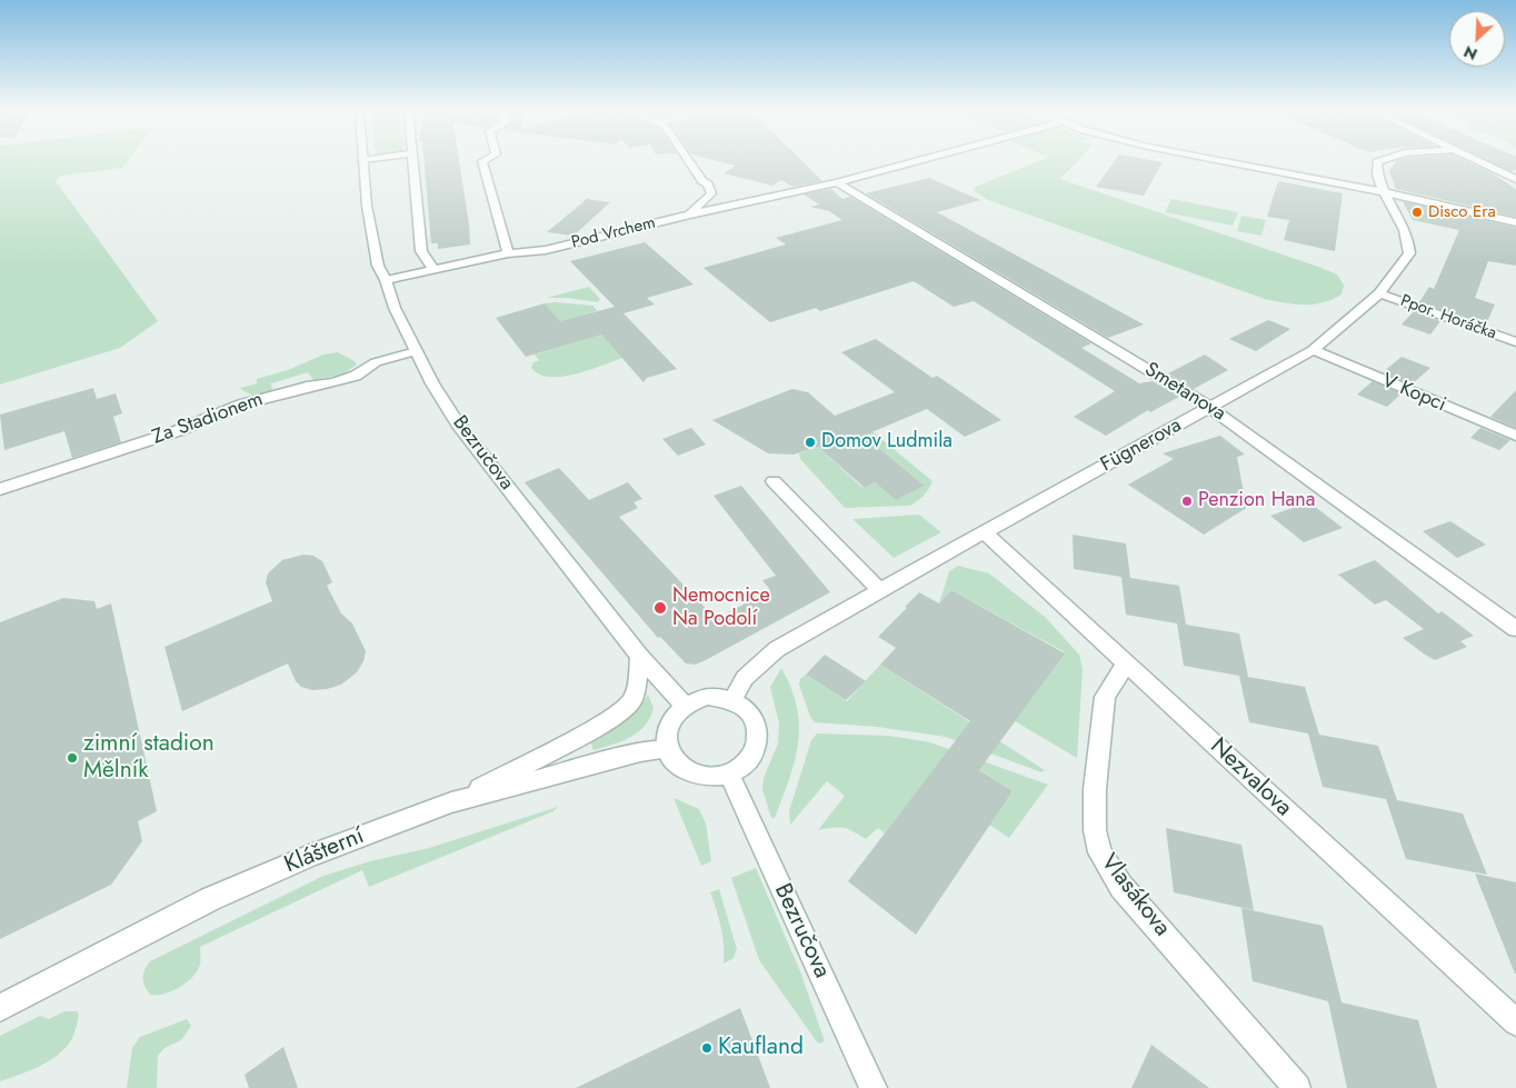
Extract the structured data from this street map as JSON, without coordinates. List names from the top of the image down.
{
  "streets": {
    "street": [
      "Pod Vrchem",
      "Ppor. Horáčka",
      "Smetanova",
      "V Kopci",
      "Za Stadionem",
      "Fügnerova",
      "Bezručova",
      "Nezvalova",
      "Klášterní",
      "Vlasákova"
    ]
  },
  "crossings": [
    ["Pod Vrchem", "Smetanova"],
    ["Pod Vrchem", "Bezručova"],
    ["Ppor. Horáčka", "Fügnerova"],
    ["Smetanova", "Fügnerova"],
    ["V Kopci", "Fügnerova"],
    ["Za Stadionem", "Bezručova"],
    ["Fügnerova", "Bezručova"],
    ["Fügnerova", "Nezvalova"],
    ["Fügnerova", "Klášterní"],
    ["Bezručova", "Klášterní"],
    ["Nezvalova", "Vlasákova"]
  ],
  "places": [
    "Disco Era",
    "Domov Ludmila",
    "Penzion Hana",
    "Nemocnice Na Podolí",
    "zimní stadion Mělník",
    "Kaufland"
  ],
  "north": "bottom left"
}
